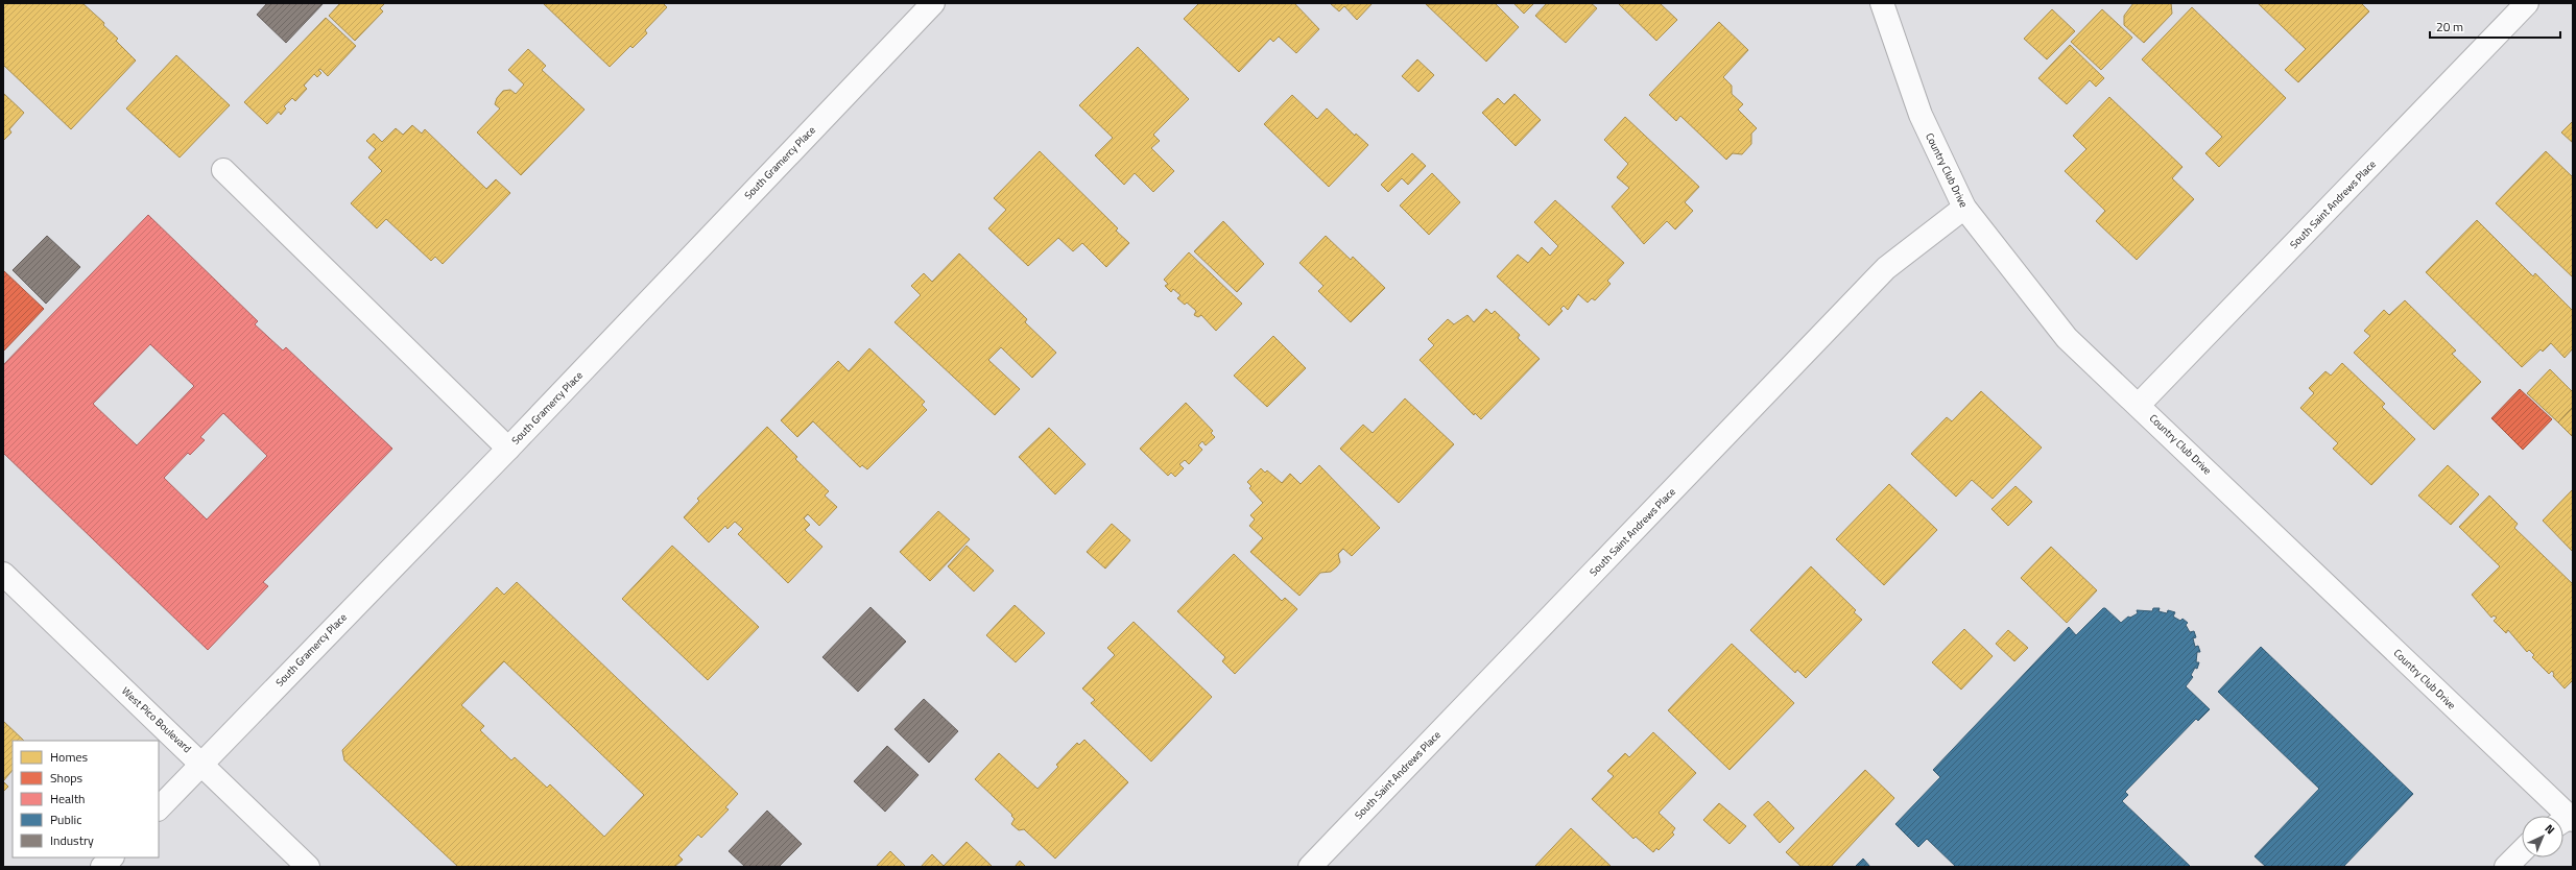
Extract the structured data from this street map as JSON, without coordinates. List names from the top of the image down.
{
  "streets": {
    "street": [
      "South Gramercy Place",
      "Country Club Drive",
      "South Saint Andrews Place",
      "West Pico Boulevard"
    ]
  },
  "crossings": [
    ["South Gramercy Place", "West Pico Boulevard"],
    ["Country Club Drive", "South Saint Andrews Place"]
  ],
  "legend": [
    "Homes",
    "Shops",
    "Health",
    "Public",
    "Industry"
  ],
  "scale_bar": "20 m",
  "north": "top right"
}
